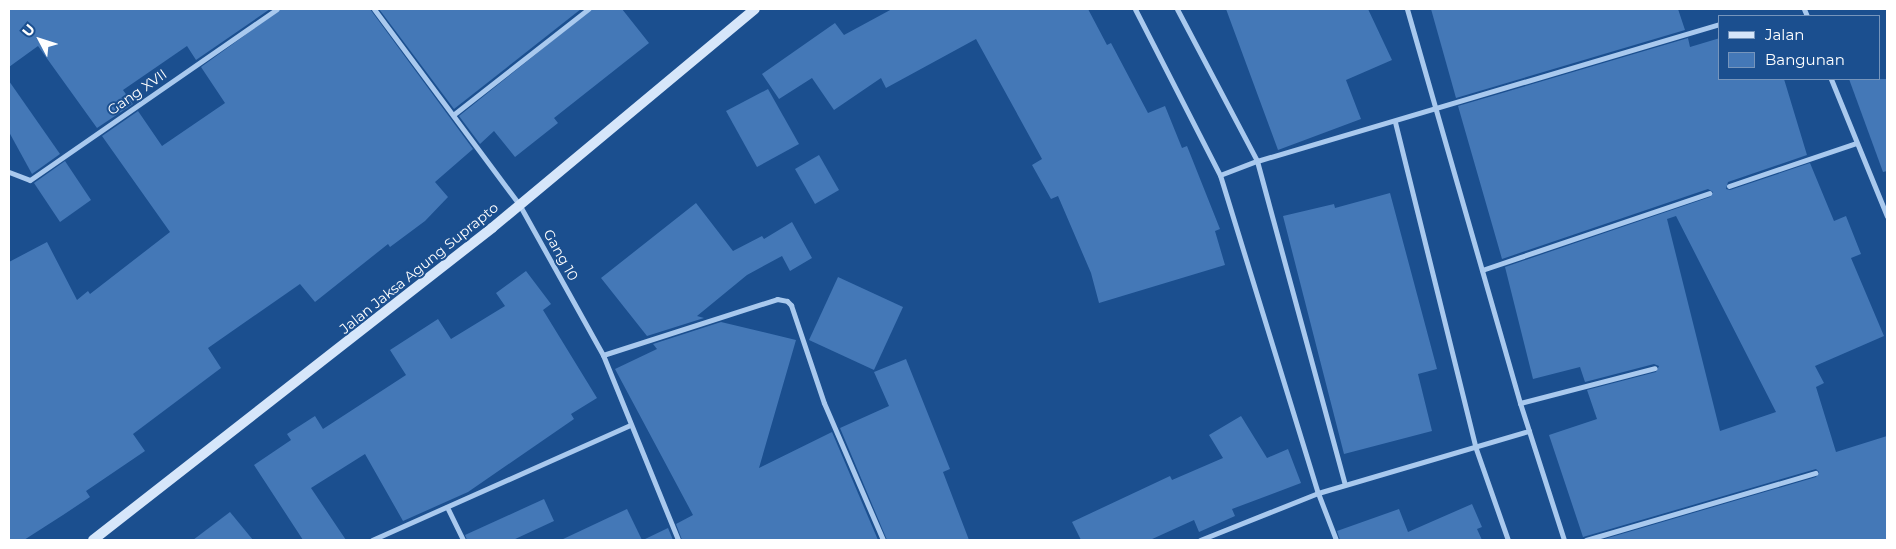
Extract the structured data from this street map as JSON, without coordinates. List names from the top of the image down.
{
  "streets": {
    "main road": ["Jalan Jaksa Agung Suprapto"],
    "street": ["Gang XVII", "Gang 10"]
  },
  "crossings": [
    ["Gang 10", "Jalan Jaksa Agung Suprapto"]
  ],
  "legend": ["Jalan", "Bangunan"],
  "north": "top left"
}
